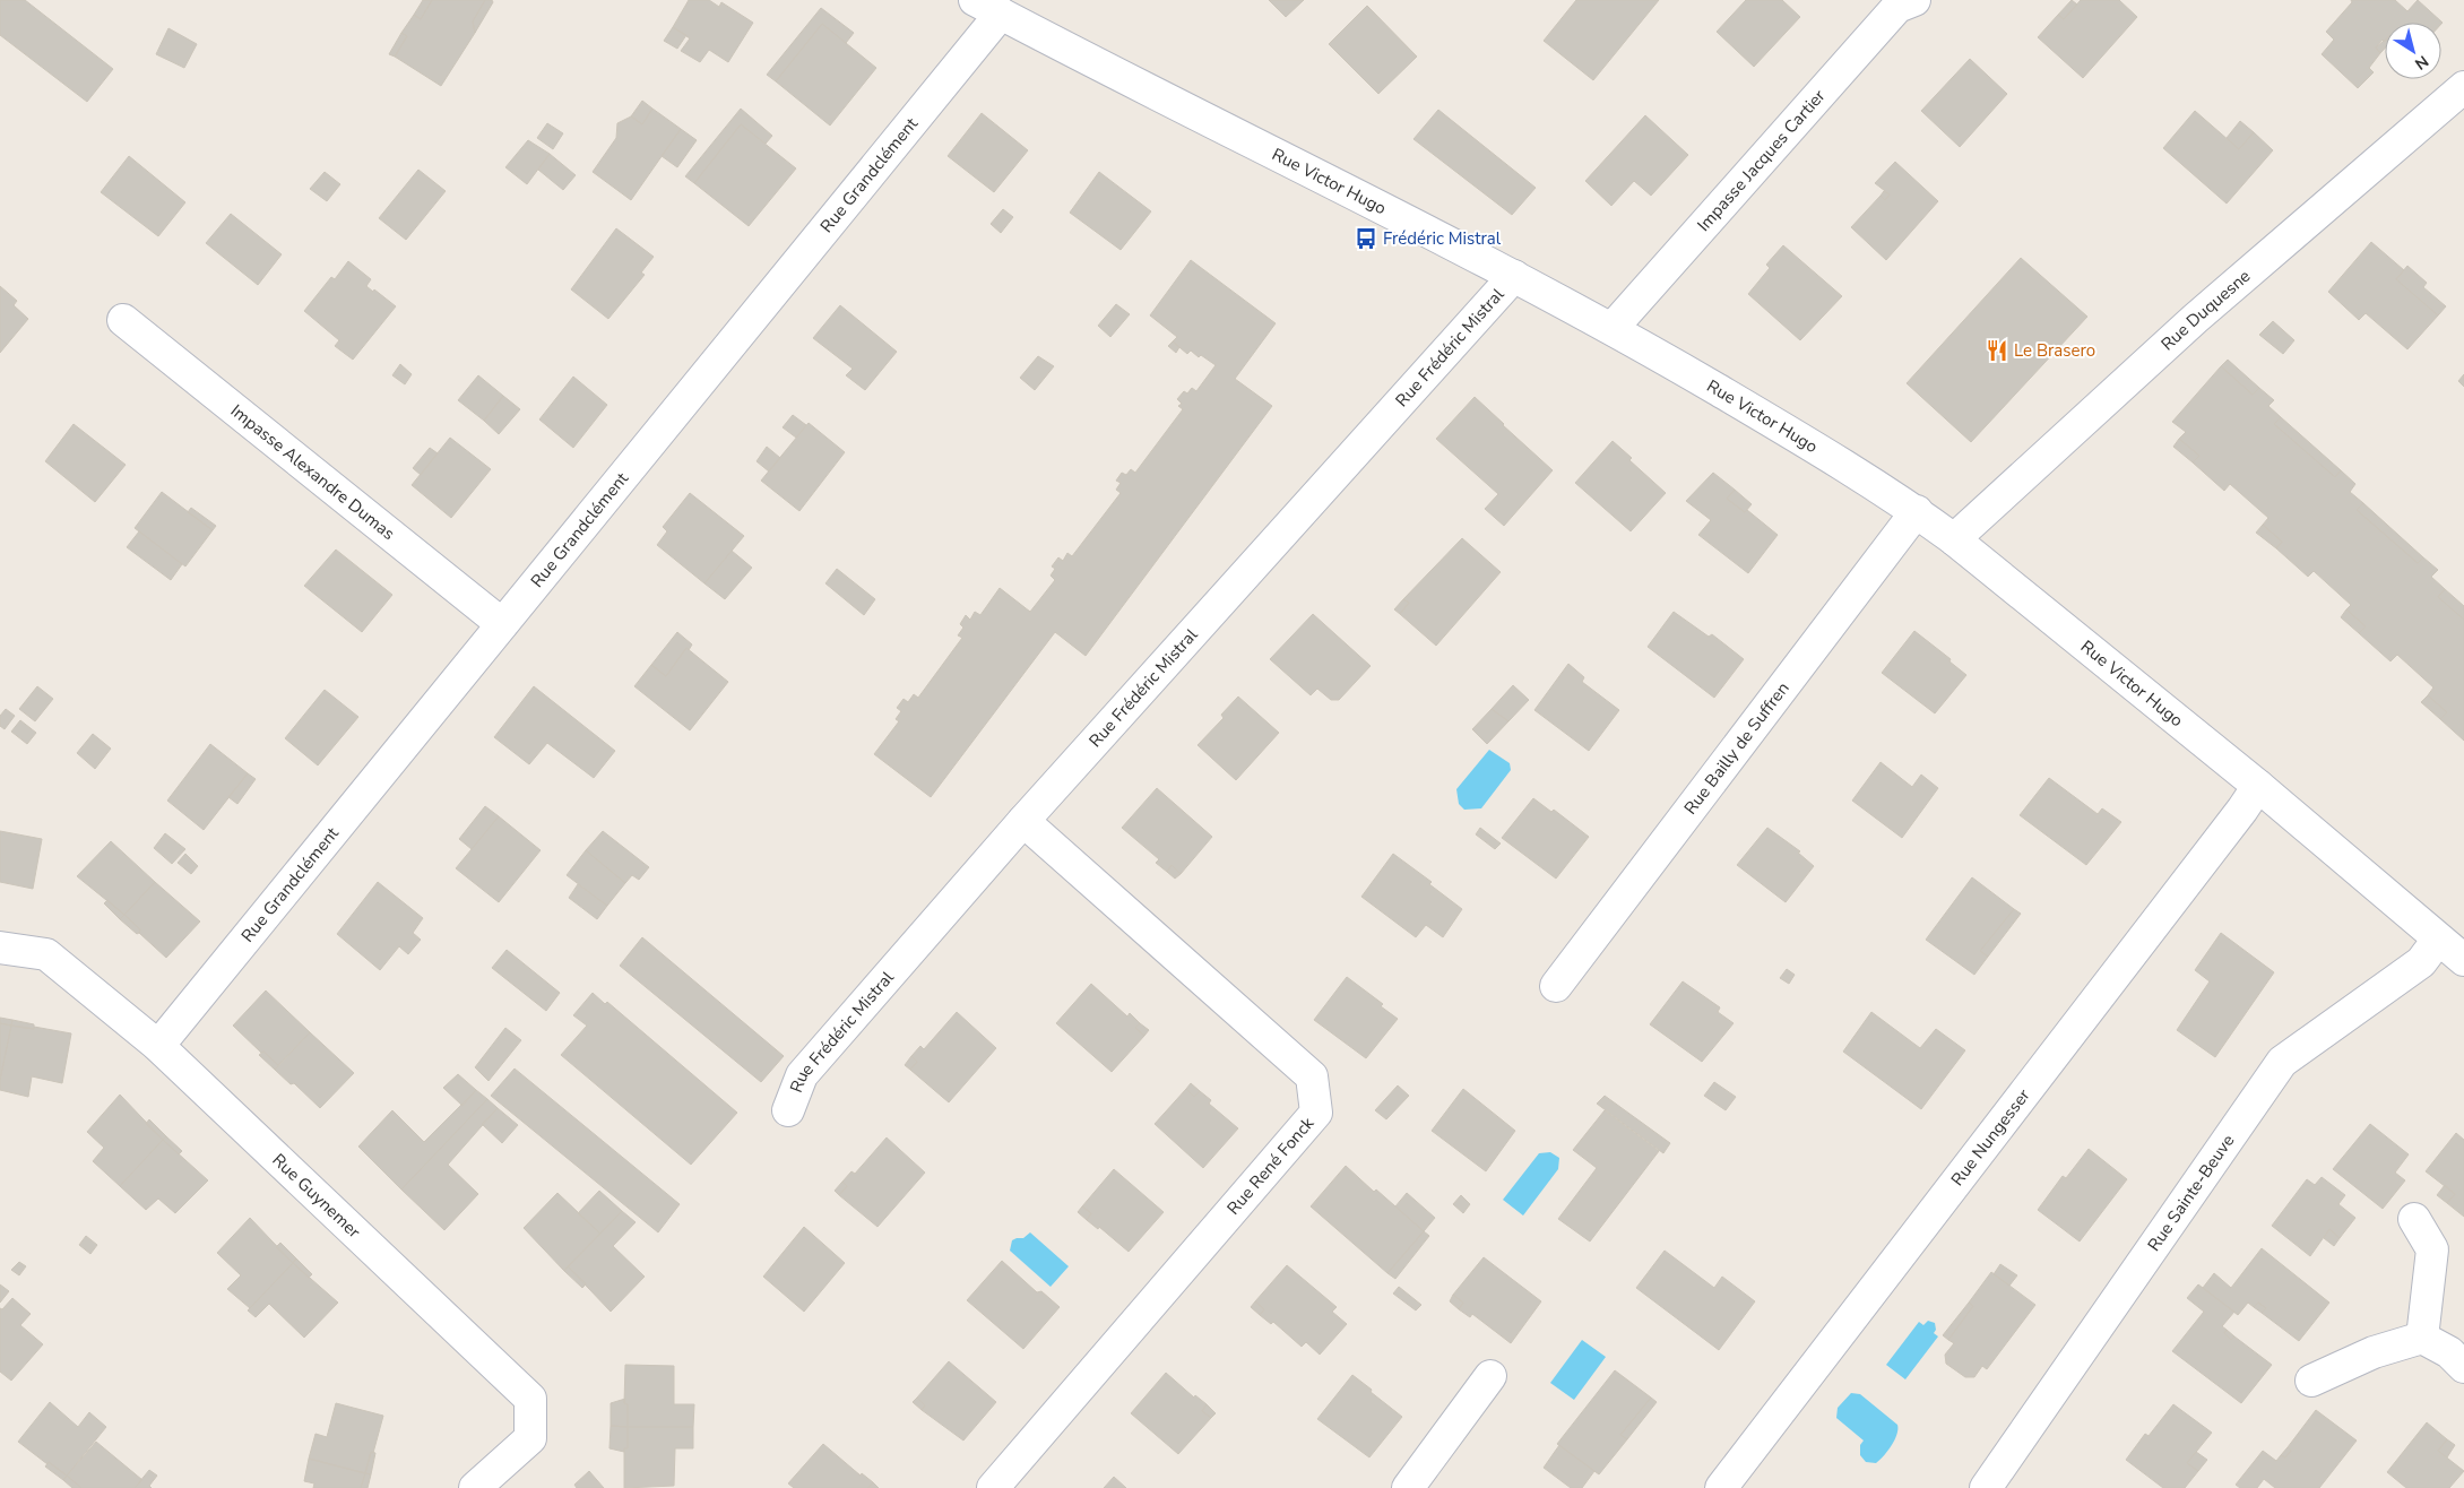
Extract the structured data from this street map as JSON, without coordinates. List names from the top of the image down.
{
  "streets": {
    "street": [
      "Impasse Jacques Cartier",
      "Rue Grandclément",
      "Rue Victor Hugo",
      "Rue Duquesne",
      "Rue Frédéric Mistral",
      "Impasse Alexandre Dumas",
      "Rue Bailly de Suffren",
      "Rue Nungesser",
      "Rue René Fonck",
      "Rue Sainte-Beuve",
      "Rue Guynemer"
    ]
  },
  "crossings": [
    ["Impasse Jacques Cartier", "Rue Victor Hugo"],
    ["Rue Grandclément", "Rue Victor Hugo"],
    ["Rue Grandclément", "Impasse Alexandre Dumas"],
    ["Rue Grandclément", "Rue Guynemer"],
    ["Rue Victor Hugo", "Rue Duquesne"],
    ["Rue Victor Hugo", "Rue Frédéric Mistral"],
    ["Rue Victor Hugo", "Rue Bailly de Suffren"],
    ["Rue Victor Hugo", "Rue Nungesser"],
    ["Rue Victor Hugo", "Rue Sainte-Beuve"],
    ["Rue Frédéric Mistral", "Rue René Fonck"]
  ],
  "places": {
    "bus stop": ["Frédéric Mistral"],
    "restaurant": ["Le Brasero"]
  },
  "north": "bottom right"
}
